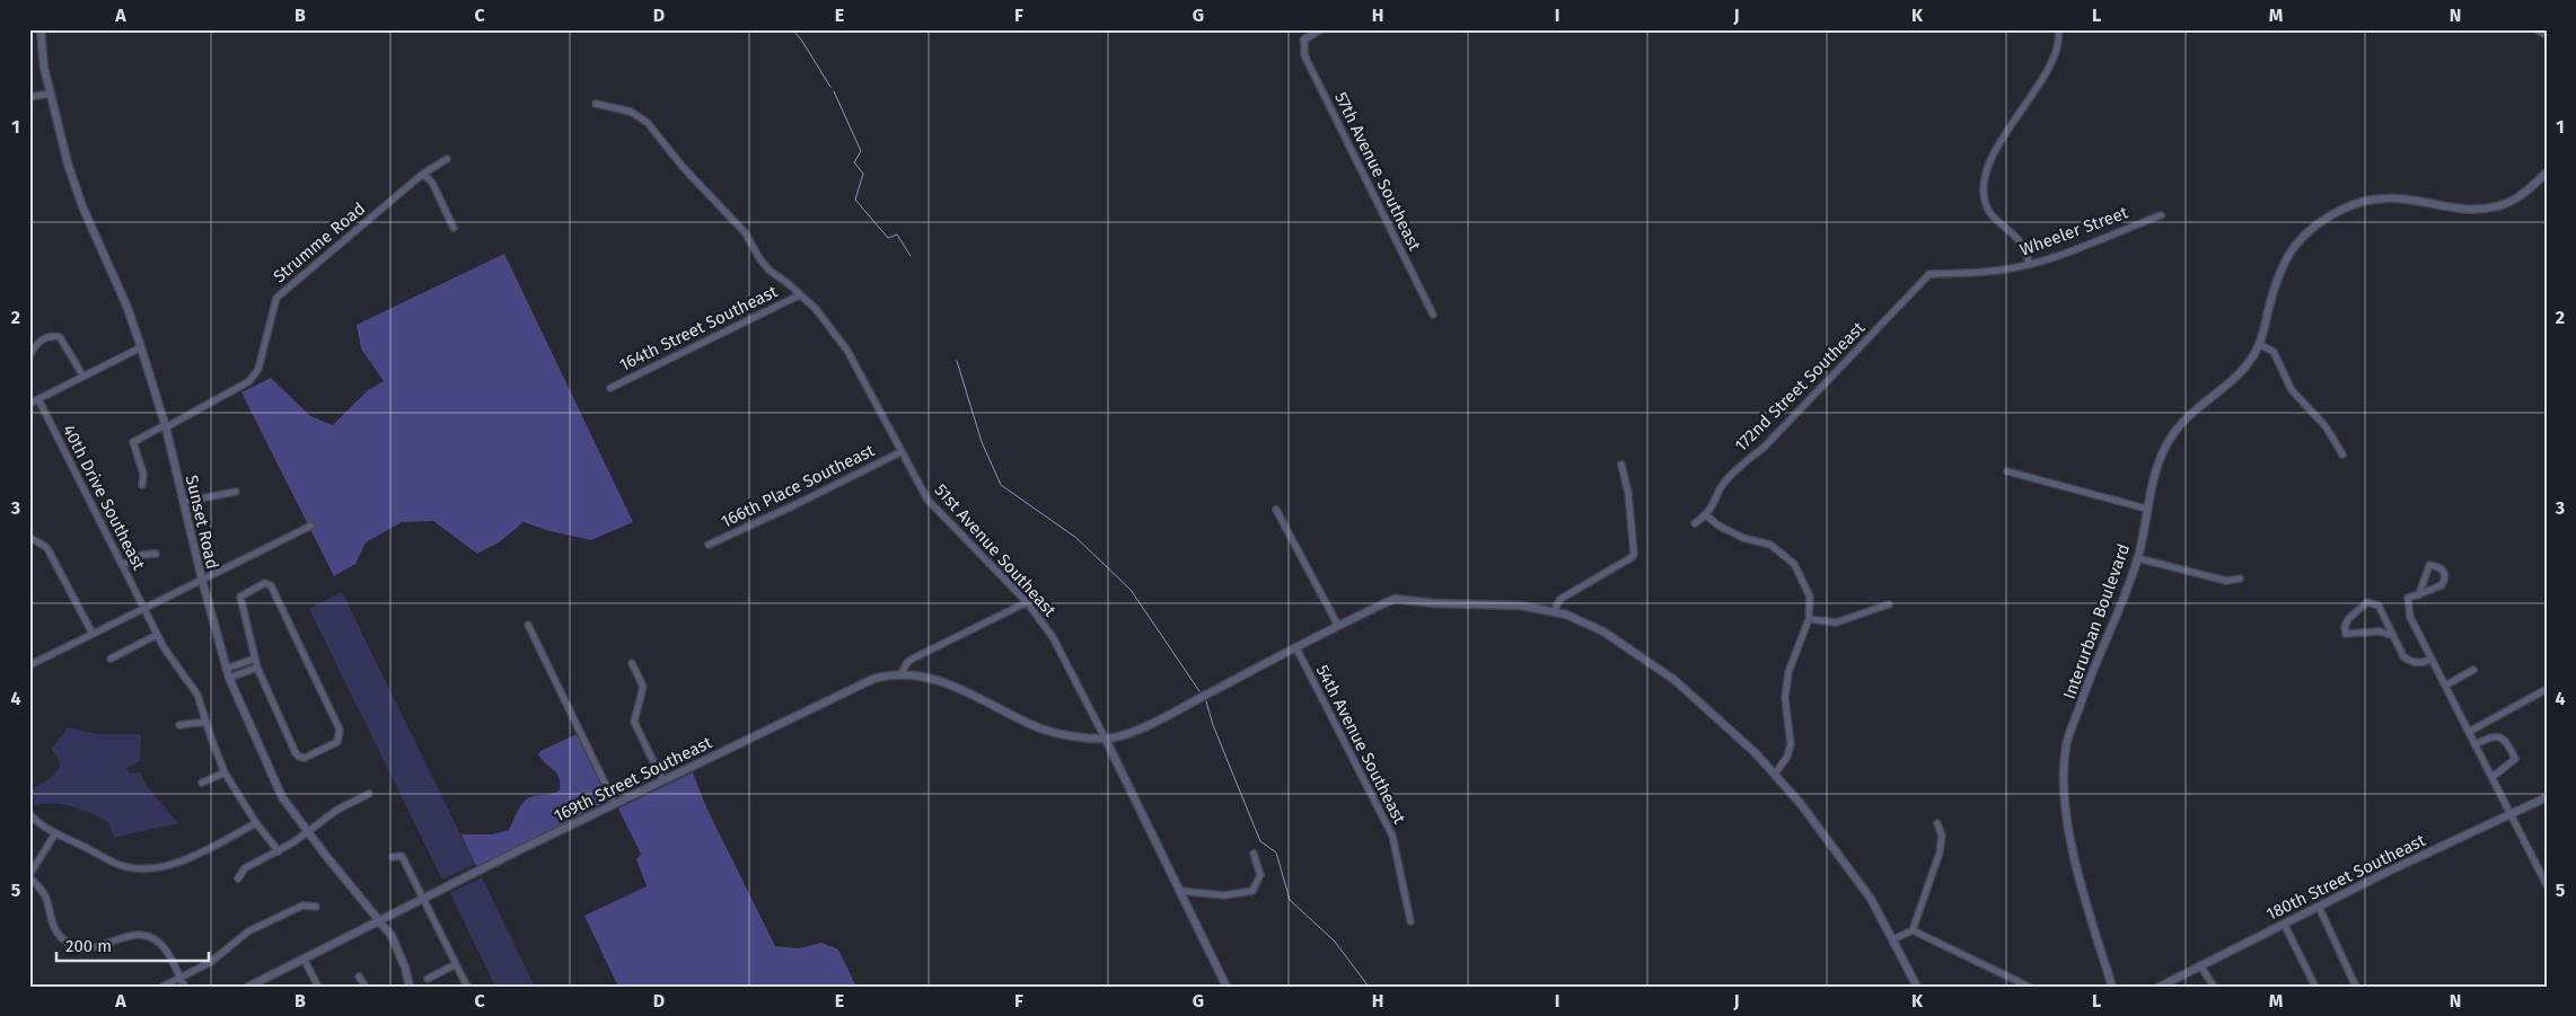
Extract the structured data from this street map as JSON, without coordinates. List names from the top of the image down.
{
  "streets": {
    "street": [
      "57th Avenue Southeast",
      "Wheeler Street",
      "Strumme Road",
      "164th Street Southeast",
      "172nd Street Southeast",
      "166th Place Southeast",
      "40th Drive Southeast",
      "Sunset Road",
      "51st Avenue Southeast",
      "Interurban Boulevard",
      "54th Avenue Southeast",
      "169th Street Southeast",
      "180th Street Southeast"
    ]
  },
  "crossings": [
    ["Wheeler Street", "172nd Street Southeast"],
    ["Strumme Road", "Sunset Road"],
    ["164th Street Southeast", "51st Avenue Southeast"],
    ["166th Place Southeast", "51st Avenue Southeast"],
    ["Sunset Road", "169th Street Southeast"],
    ["51st Avenue Southeast", "169th Street Southeast"]
  ],
  "scale_bar": "200 m",
  "grid": {
    "columns": [
      "A",
      "B",
      "C",
      "D",
      "E",
      "F",
      "G",
      "H",
      "I",
      "J",
      "K",
      "L",
      "M",
      "N"
    ],
    "rows": [
      "1",
      "2",
      "3",
      "4",
      "5"
    ]
  }
}
